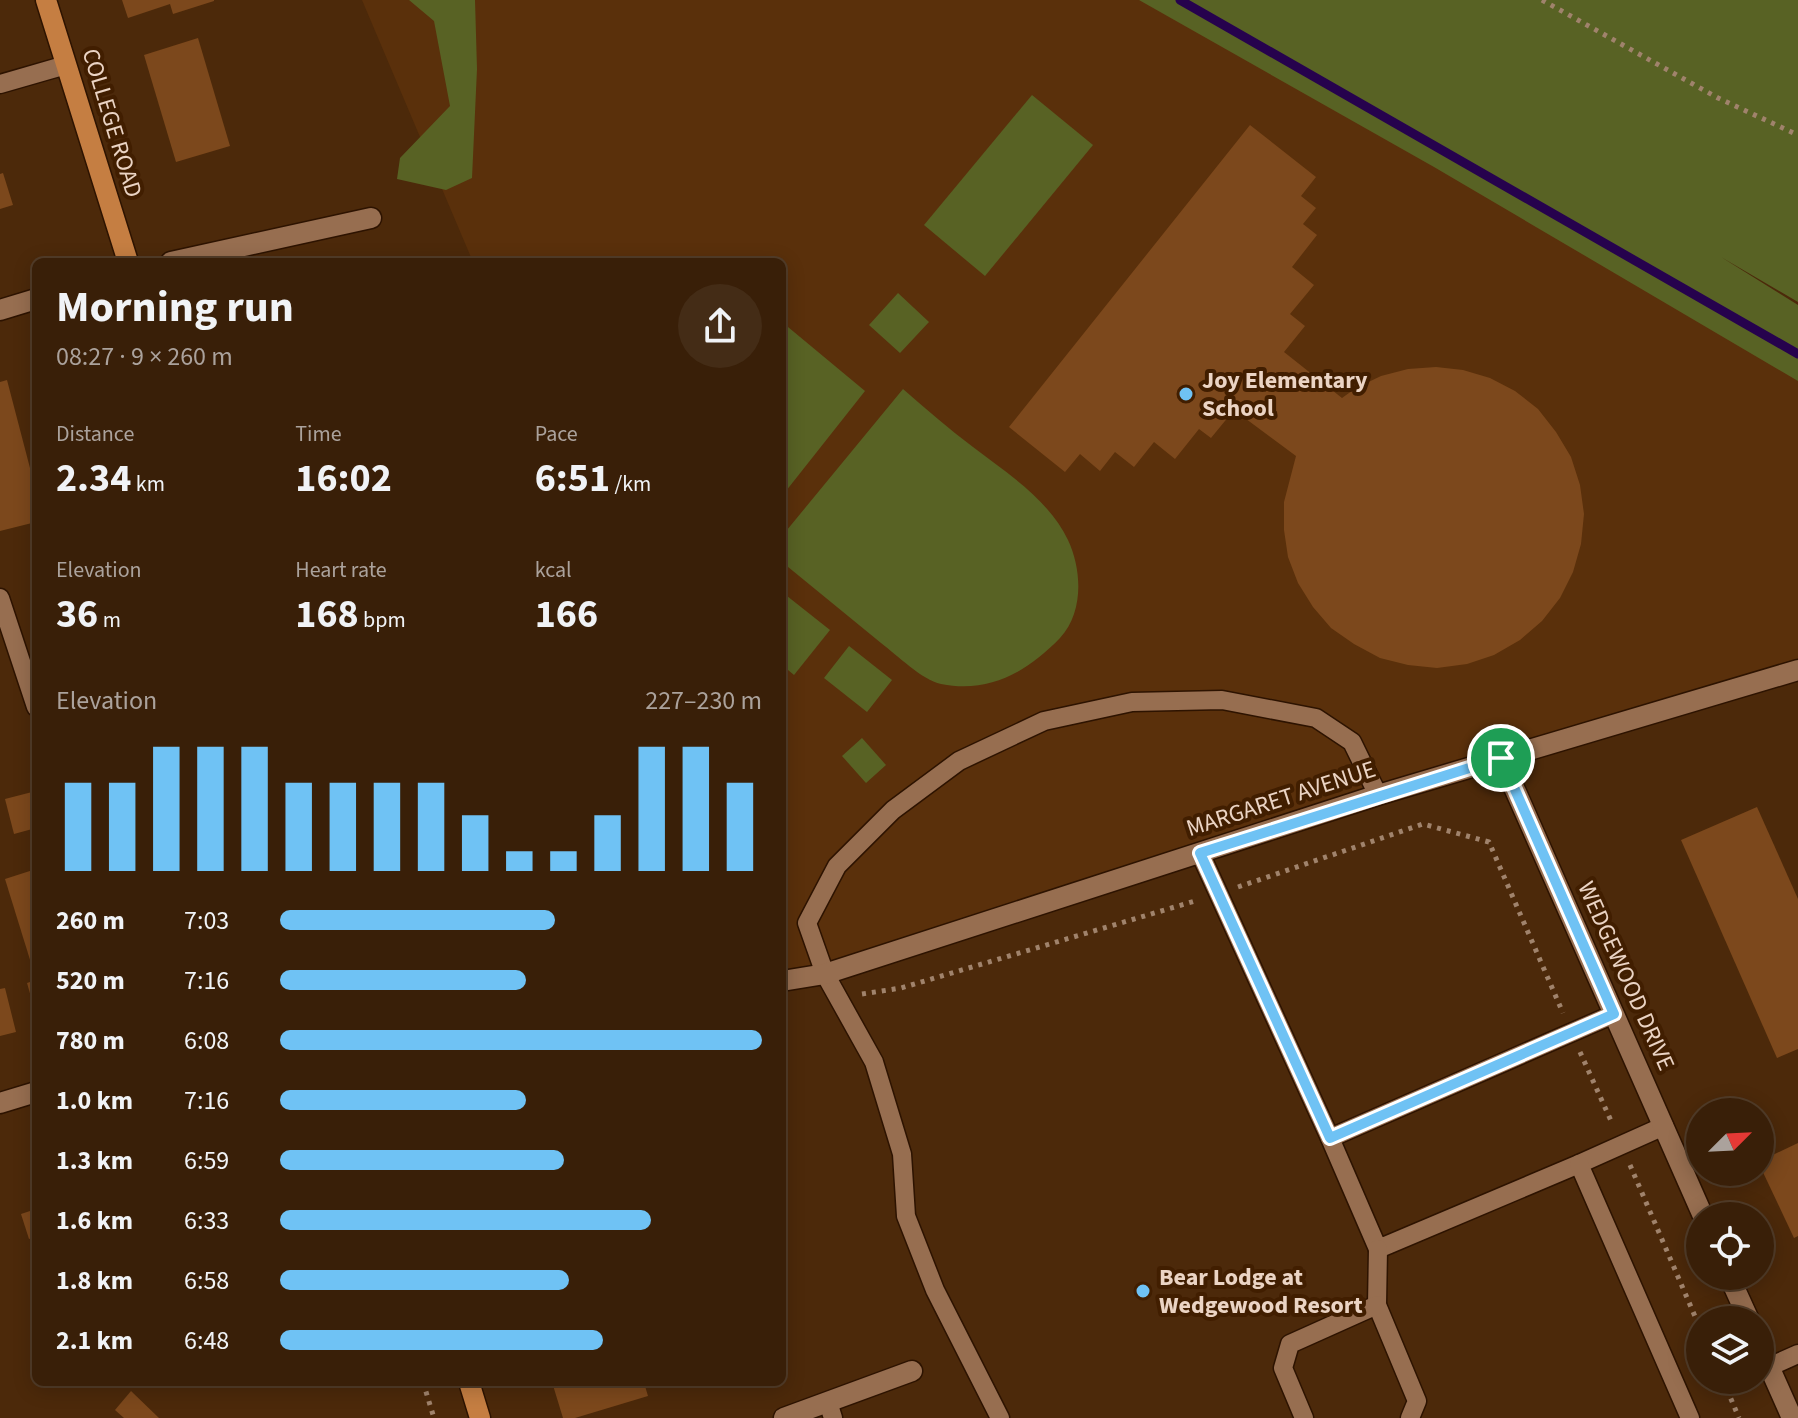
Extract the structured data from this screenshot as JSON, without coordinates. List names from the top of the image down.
{
  "streets": {
    "main road": ["COLLEGE ROAD"],
    "street": ["MARGARET AVENUE", "WEDGEWOOD DRIVE"]
  },
  "crossings": [
    ["MARGARET AVENUE", "WEDGEWOOD DRIVE"]
  ],
  "places": ["Joy Elementary School", "Bear Lodge at Wedgewood Resort"],
  "north": "top right",
  "page": {
    "heading": ["Morning run", "08:27 · 9 × 260 m"],
    "stats": [
      ["Distance", "2.34 km"],
      ["Time", "16:02"],
      ["Pace", "6:51 /km"],
      ["Elevation", "36 m"],
      ["Heart rate", "168 bpm"],
      ["kcal", "166"]
    ],
    "chart": ["Elevation", "227–230 m"],
    "list": [
      {
        "name": "260 m",
        "note": "7:03"
      },
      {
        "name": "520 m",
        "note": "7:16"
      },
      {
        "name": "780 m",
        "note": "6:08"
      },
      {
        "name": "1.0 km",
        "note": "7:16"
      },
      {
        "name": "1.3 km",
        "note": "6:59"
      },
      {
        "name": "1.6 km",
        "note": "6:33"
      },
      {
        "name": "1.8 km",
        "note": "6:58"
      },
      {
        "name": "2.1 km",
        "note": "6:48"
      }
    ]
  }
}
